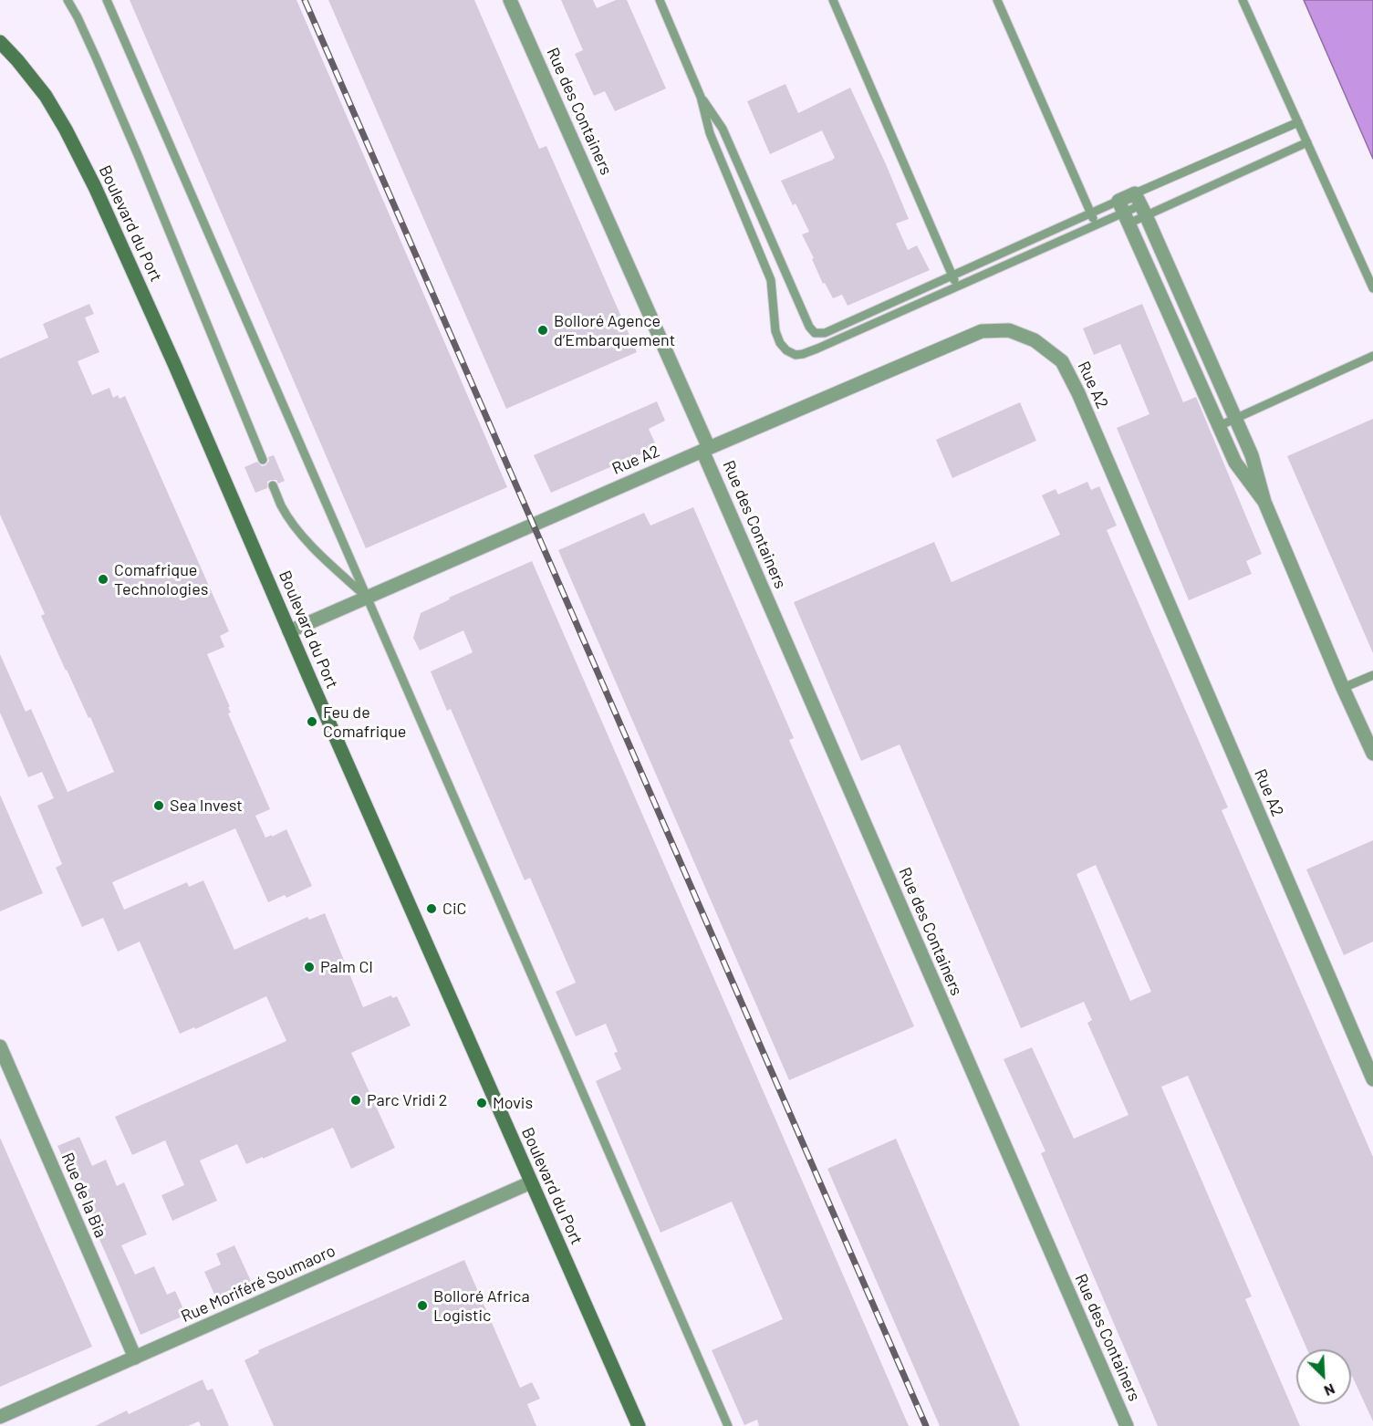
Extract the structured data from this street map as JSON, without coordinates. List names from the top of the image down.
{
  "streets": {
    "main road": ["Boulevard du Port"],
    "street": [
      "Rue des Containers",
      "Rue A2",
      "Rue de la Bia",
      "Rue Moriféré Soumaoro"
    ]
  },
  "crossings": [
    ["Rue des Containers", "Rue A2"],
    ["Boulevard du Port", "Rue A2"],
    ["Boulevard du Port", "Rue Moriféré Soumaoro"],
    ["Rue de la Bia", "Rue Moriféré Soumaoro"]
  ],
  "places": [
    "Bolloré Agence d‘Embarquement",
    "Comafrique Technologies",
    "Feu de Comafrique",
    "Sea Invest",
    "CiC",
    "Palm CI",
    "Parc Vridi 2",
    "Movis",
    "Bolloré Africa Logistic"
  ],
  "north": "bottom right"
}
